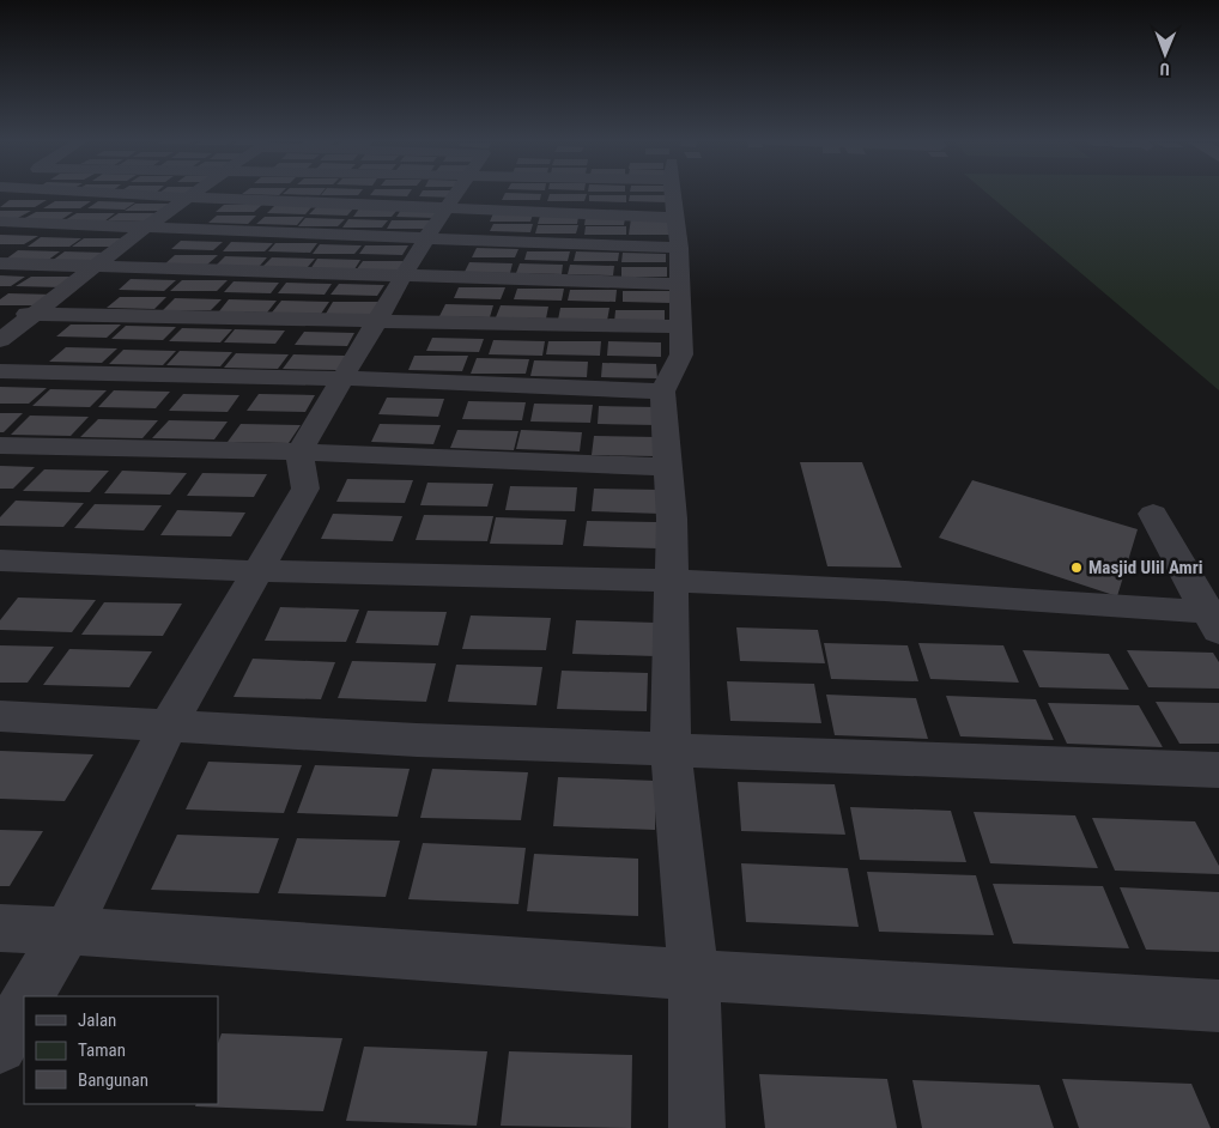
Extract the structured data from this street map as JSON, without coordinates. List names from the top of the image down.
{
  "places": ["Masjid Ulil Amri"],
  "legend": ["Jalan", "Taman", "Bangunan"],
  "north": "bottom"
}
